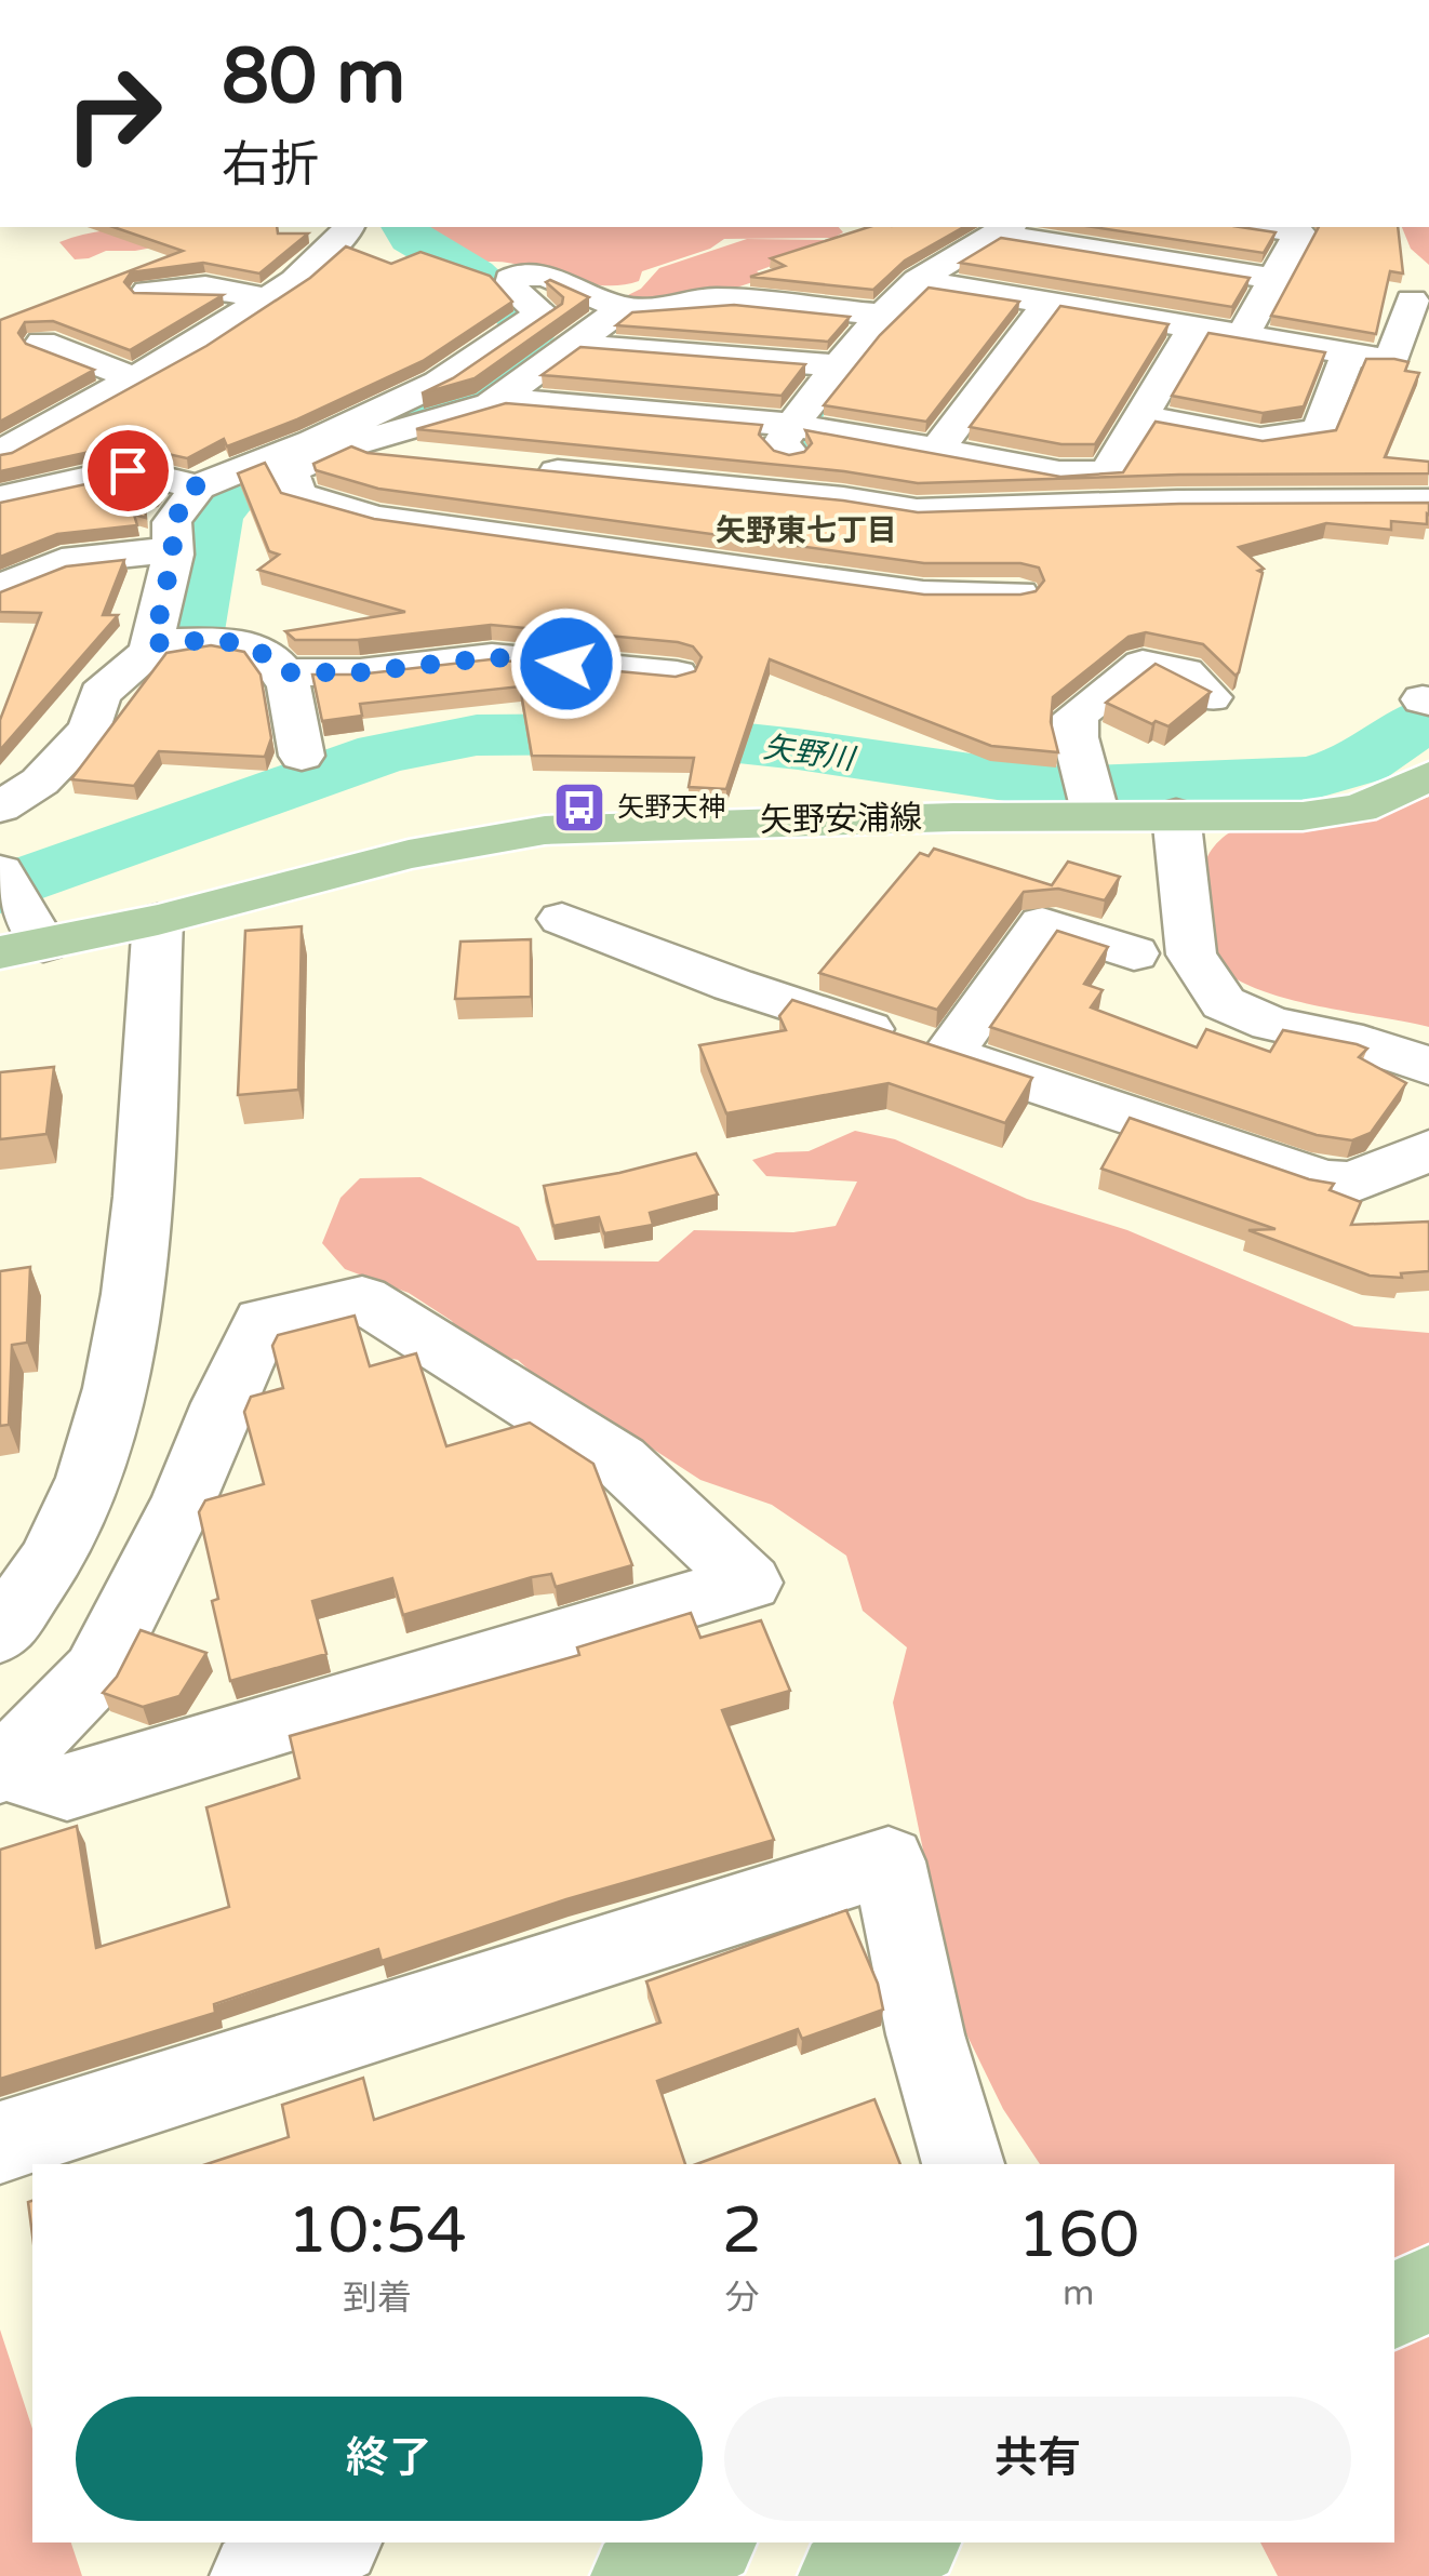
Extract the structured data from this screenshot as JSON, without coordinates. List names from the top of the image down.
{
  "streets": {
    "main road": ["矢野安浦線"]
  },
  "districts": ["矢野東七丁目"],
  "water": ["矢野川"],
  "places": {
    "bus stop": ["矢野天神"]
  },
  "page": {
    "turn": ["80 m", "右折"],
    "eta": [
      "10:54",
      "到着",
      "2",
      "分",
      "160",
      "m"
    ],
    "buttons": ["終了", "共有"]
  }
}
